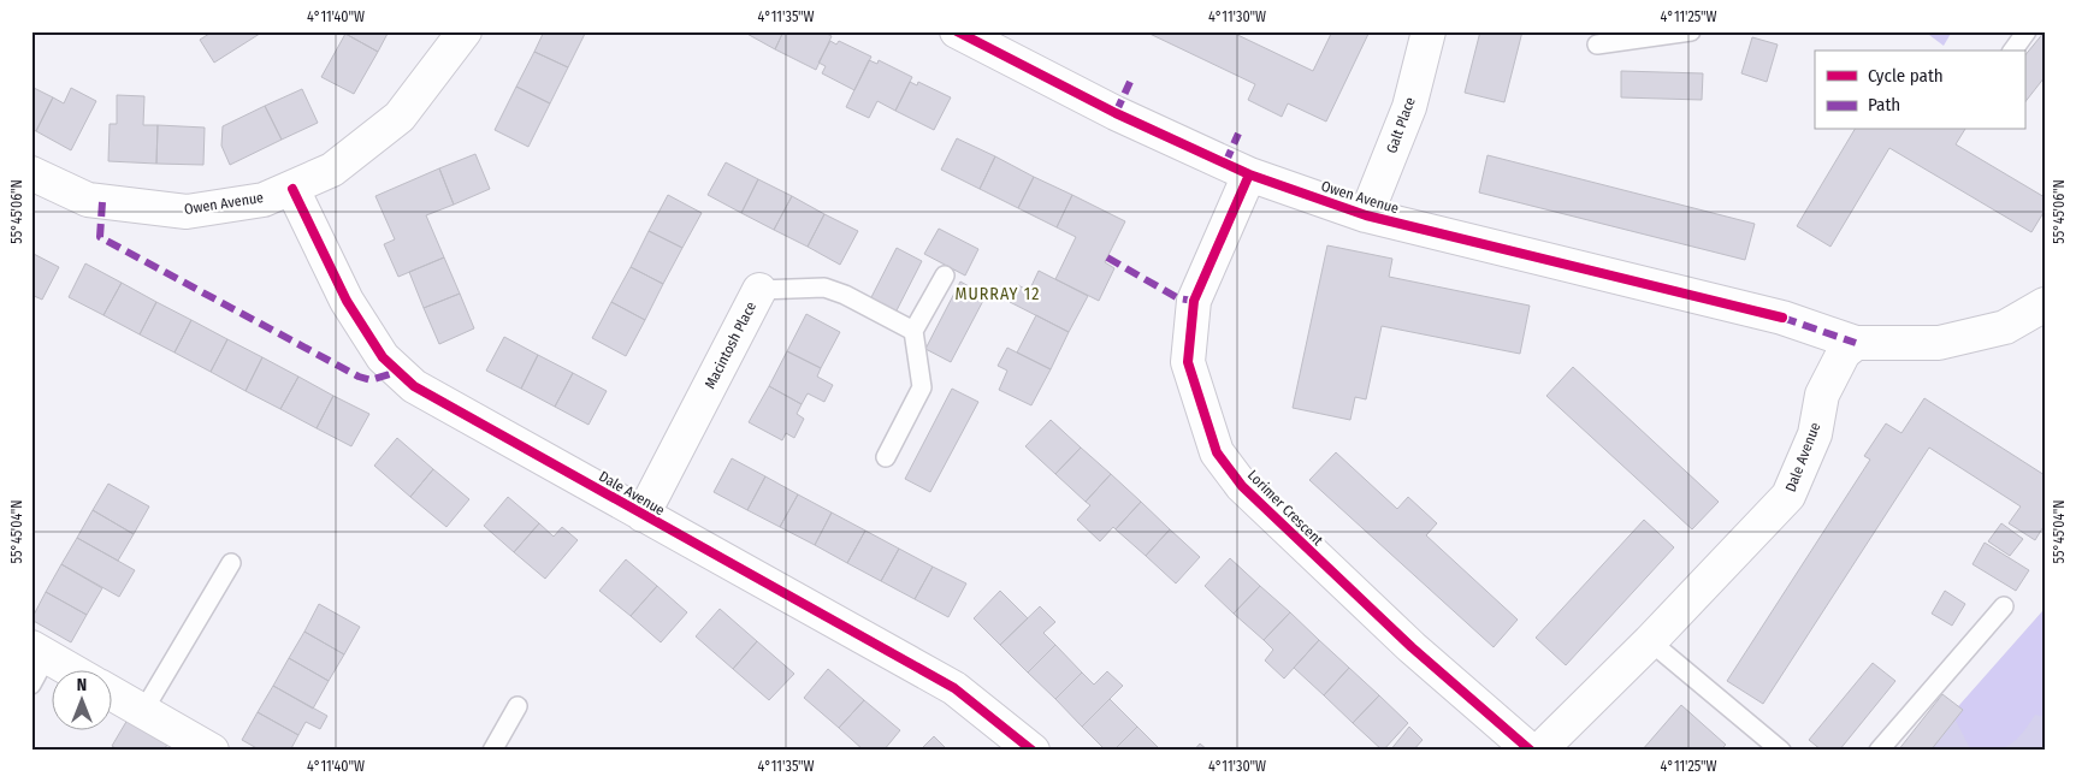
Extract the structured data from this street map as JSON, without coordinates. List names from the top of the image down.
{
  "streets": {
    "street": [
      "Galt Place",
      "Owen Avenue",
      "Macintosh Place",
      "Dale Avenue",
      "Lorimer Crescent"
    ]
  },
  "crossings": [
    ["Galt Place", "Owen Avenue"],
    ["Owen Avenue", "Dale Avenue"],
    ["Owen Avenue", "Lorimer Crescent"],
    ["Macintosh Place", "Dale Avenue"]
  ],
  "districts": ["MURRAY 12"],
  "legend": ["Cycle path", "Path"],
  "north": "top",
  "coordinates": [
    "4°11'40\"W",
    "4°11'35\"W",
    "4°11'30\"W",
    "4°11'25\"W",
    "55°45'06\"N",
    "55°45'04\"N"
  ]
}
